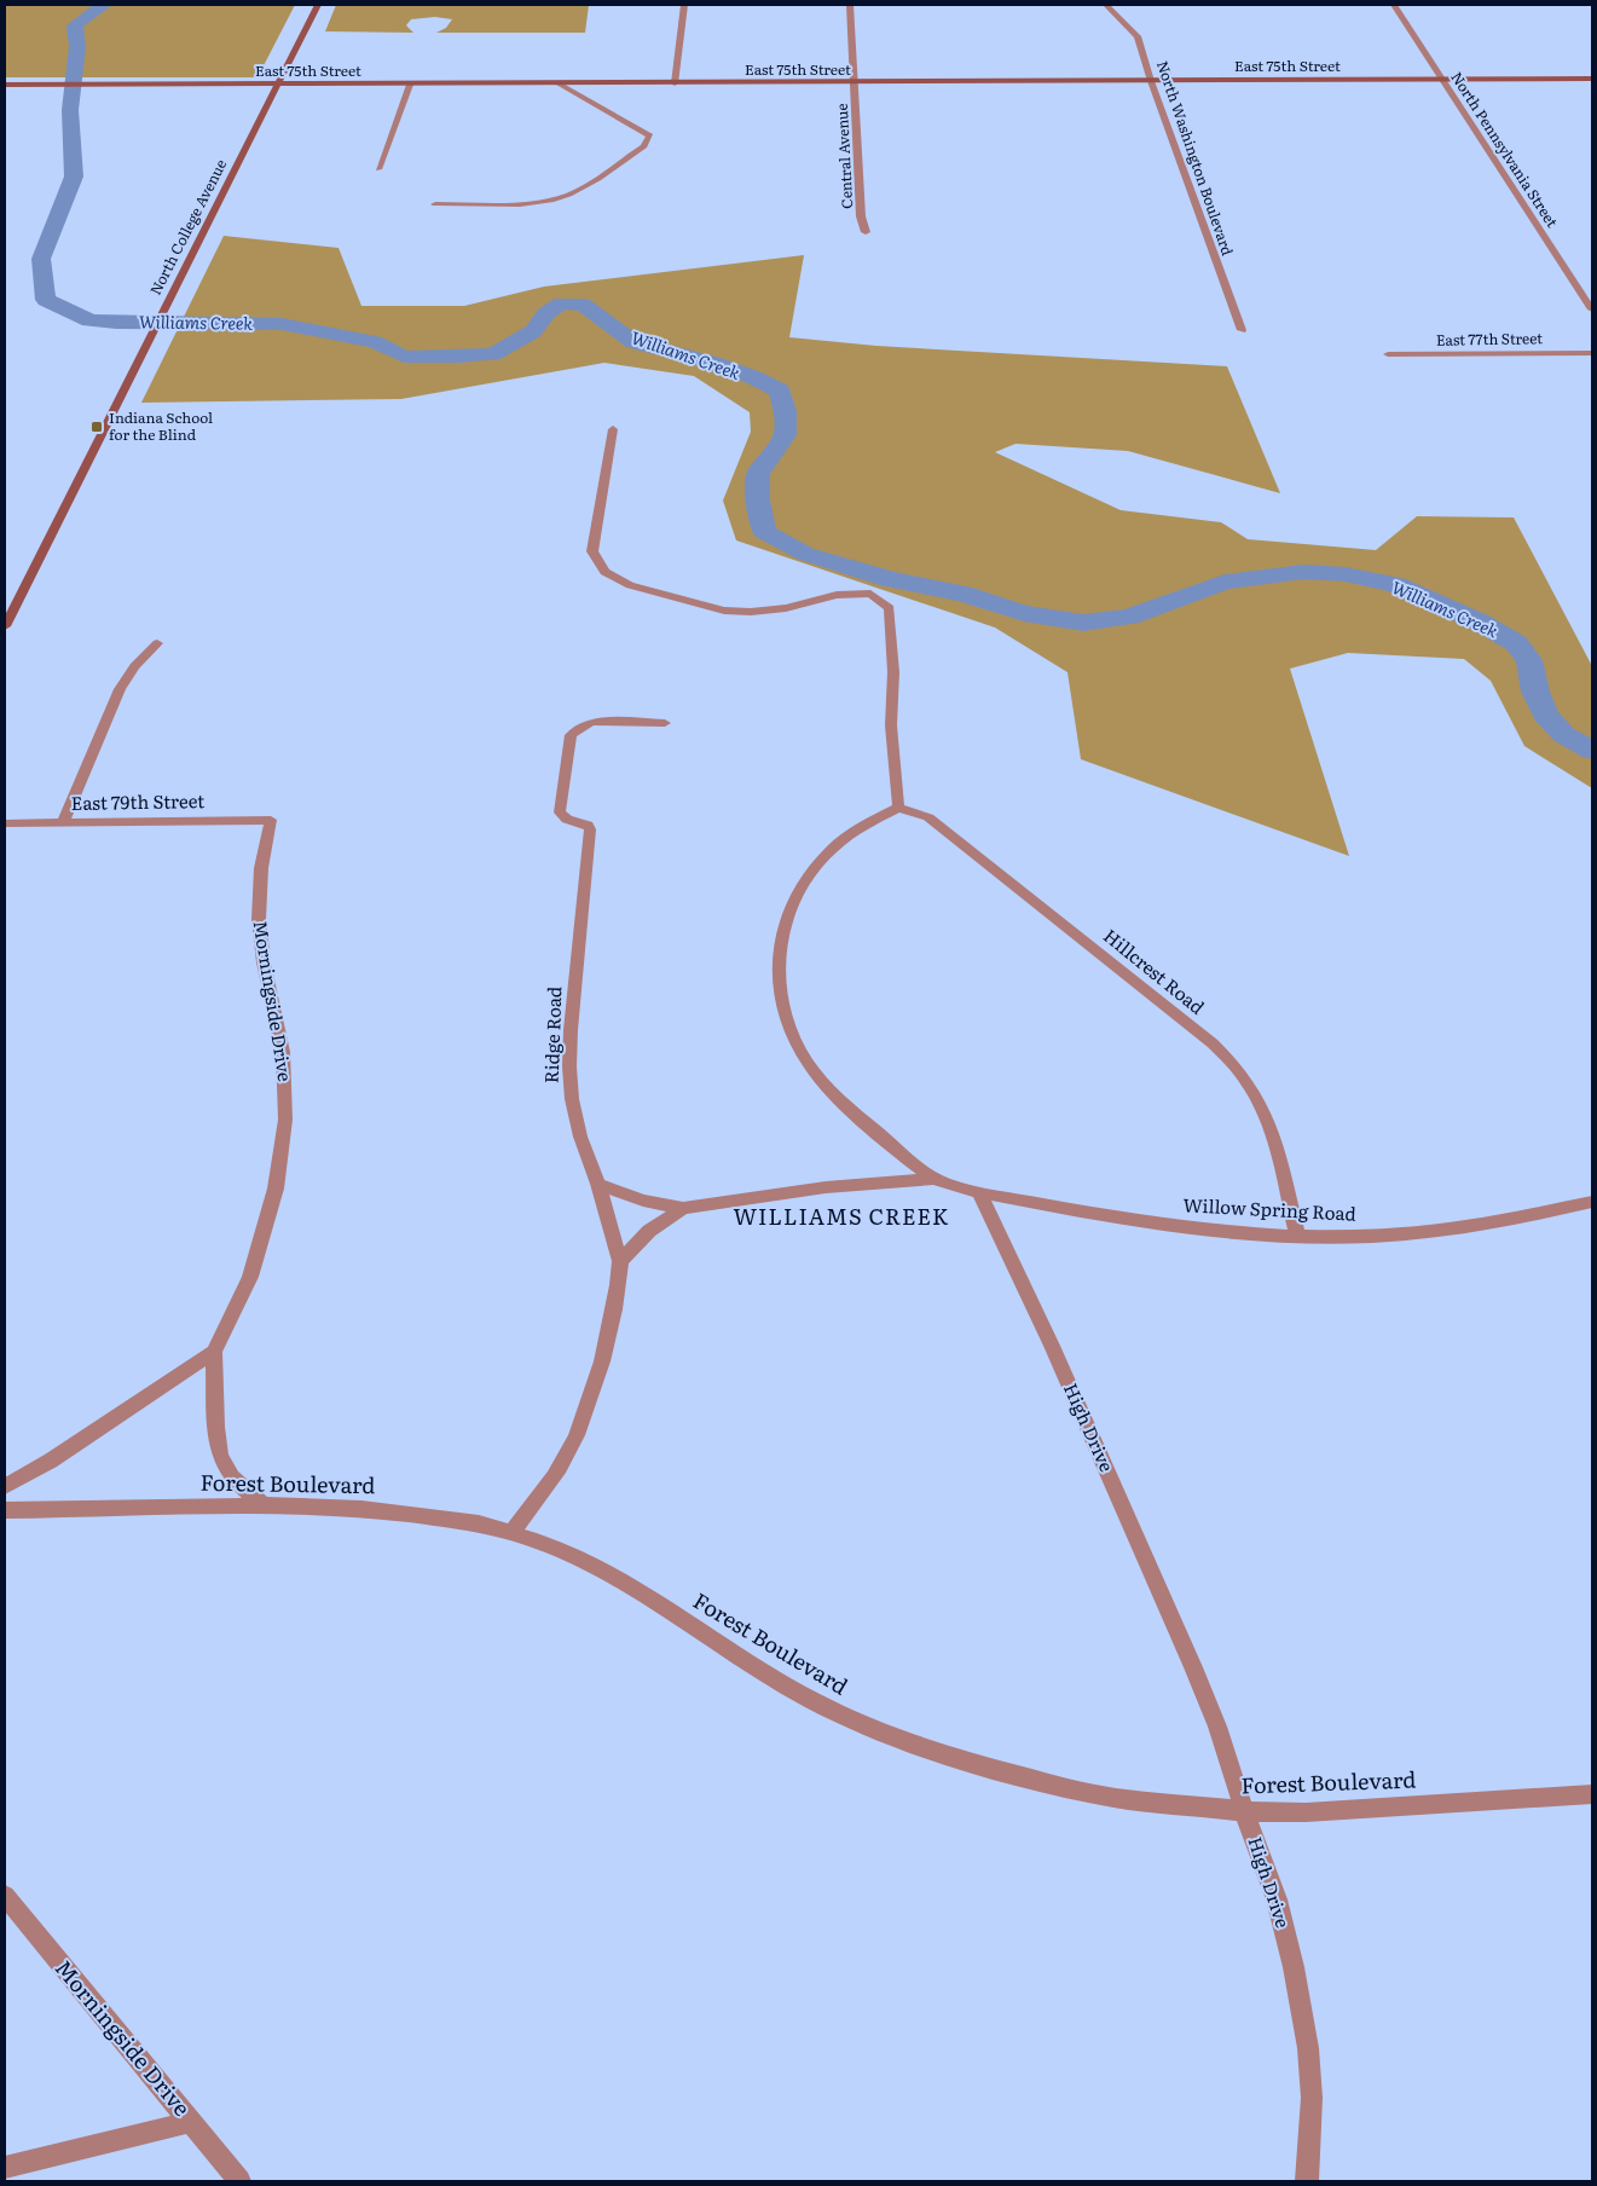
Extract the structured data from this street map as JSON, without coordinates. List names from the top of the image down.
{
  "streets": {
    "street": [
      "East 75th Street",
      "North Pennsylvania Street",
      "Central Avenue",
      "North Washington Boulevard",
      "North College Avenue",
      "East 77th Street",
      "East 79th Street",
      "Hillcrest Road",
      "Morningside Drive",
      "Ridge Road",
      "Willow Spring Road",
      "High Drive",
      "Forest Boulevard"
    ]
  },
  "crossings": [
    ["East 75th Street", "North Pennsylvania Street"],
    ["East 75th Street", "Central Avenue"],
    ["East 75th Street", "North Washington Boulevard"],
    ["East 75th Street", "North College Avenue"],
    ["East 79th Street", "Morningside Drive"],
    ["Hillcrest Road", "Willow Spring Road"],
    ["Ridge Road", "Forest Boulevard"],
    ["Willow Spring Road", "High Drive"],
    ["High Drive", "Forest Boulevard"]
  ],
  "districts": ["WILLIAMS CREEK"],
  "water": ["Williams Creek"],
  "places": {
    "transit": ["Indiana School for the Blind"]
  }
}
